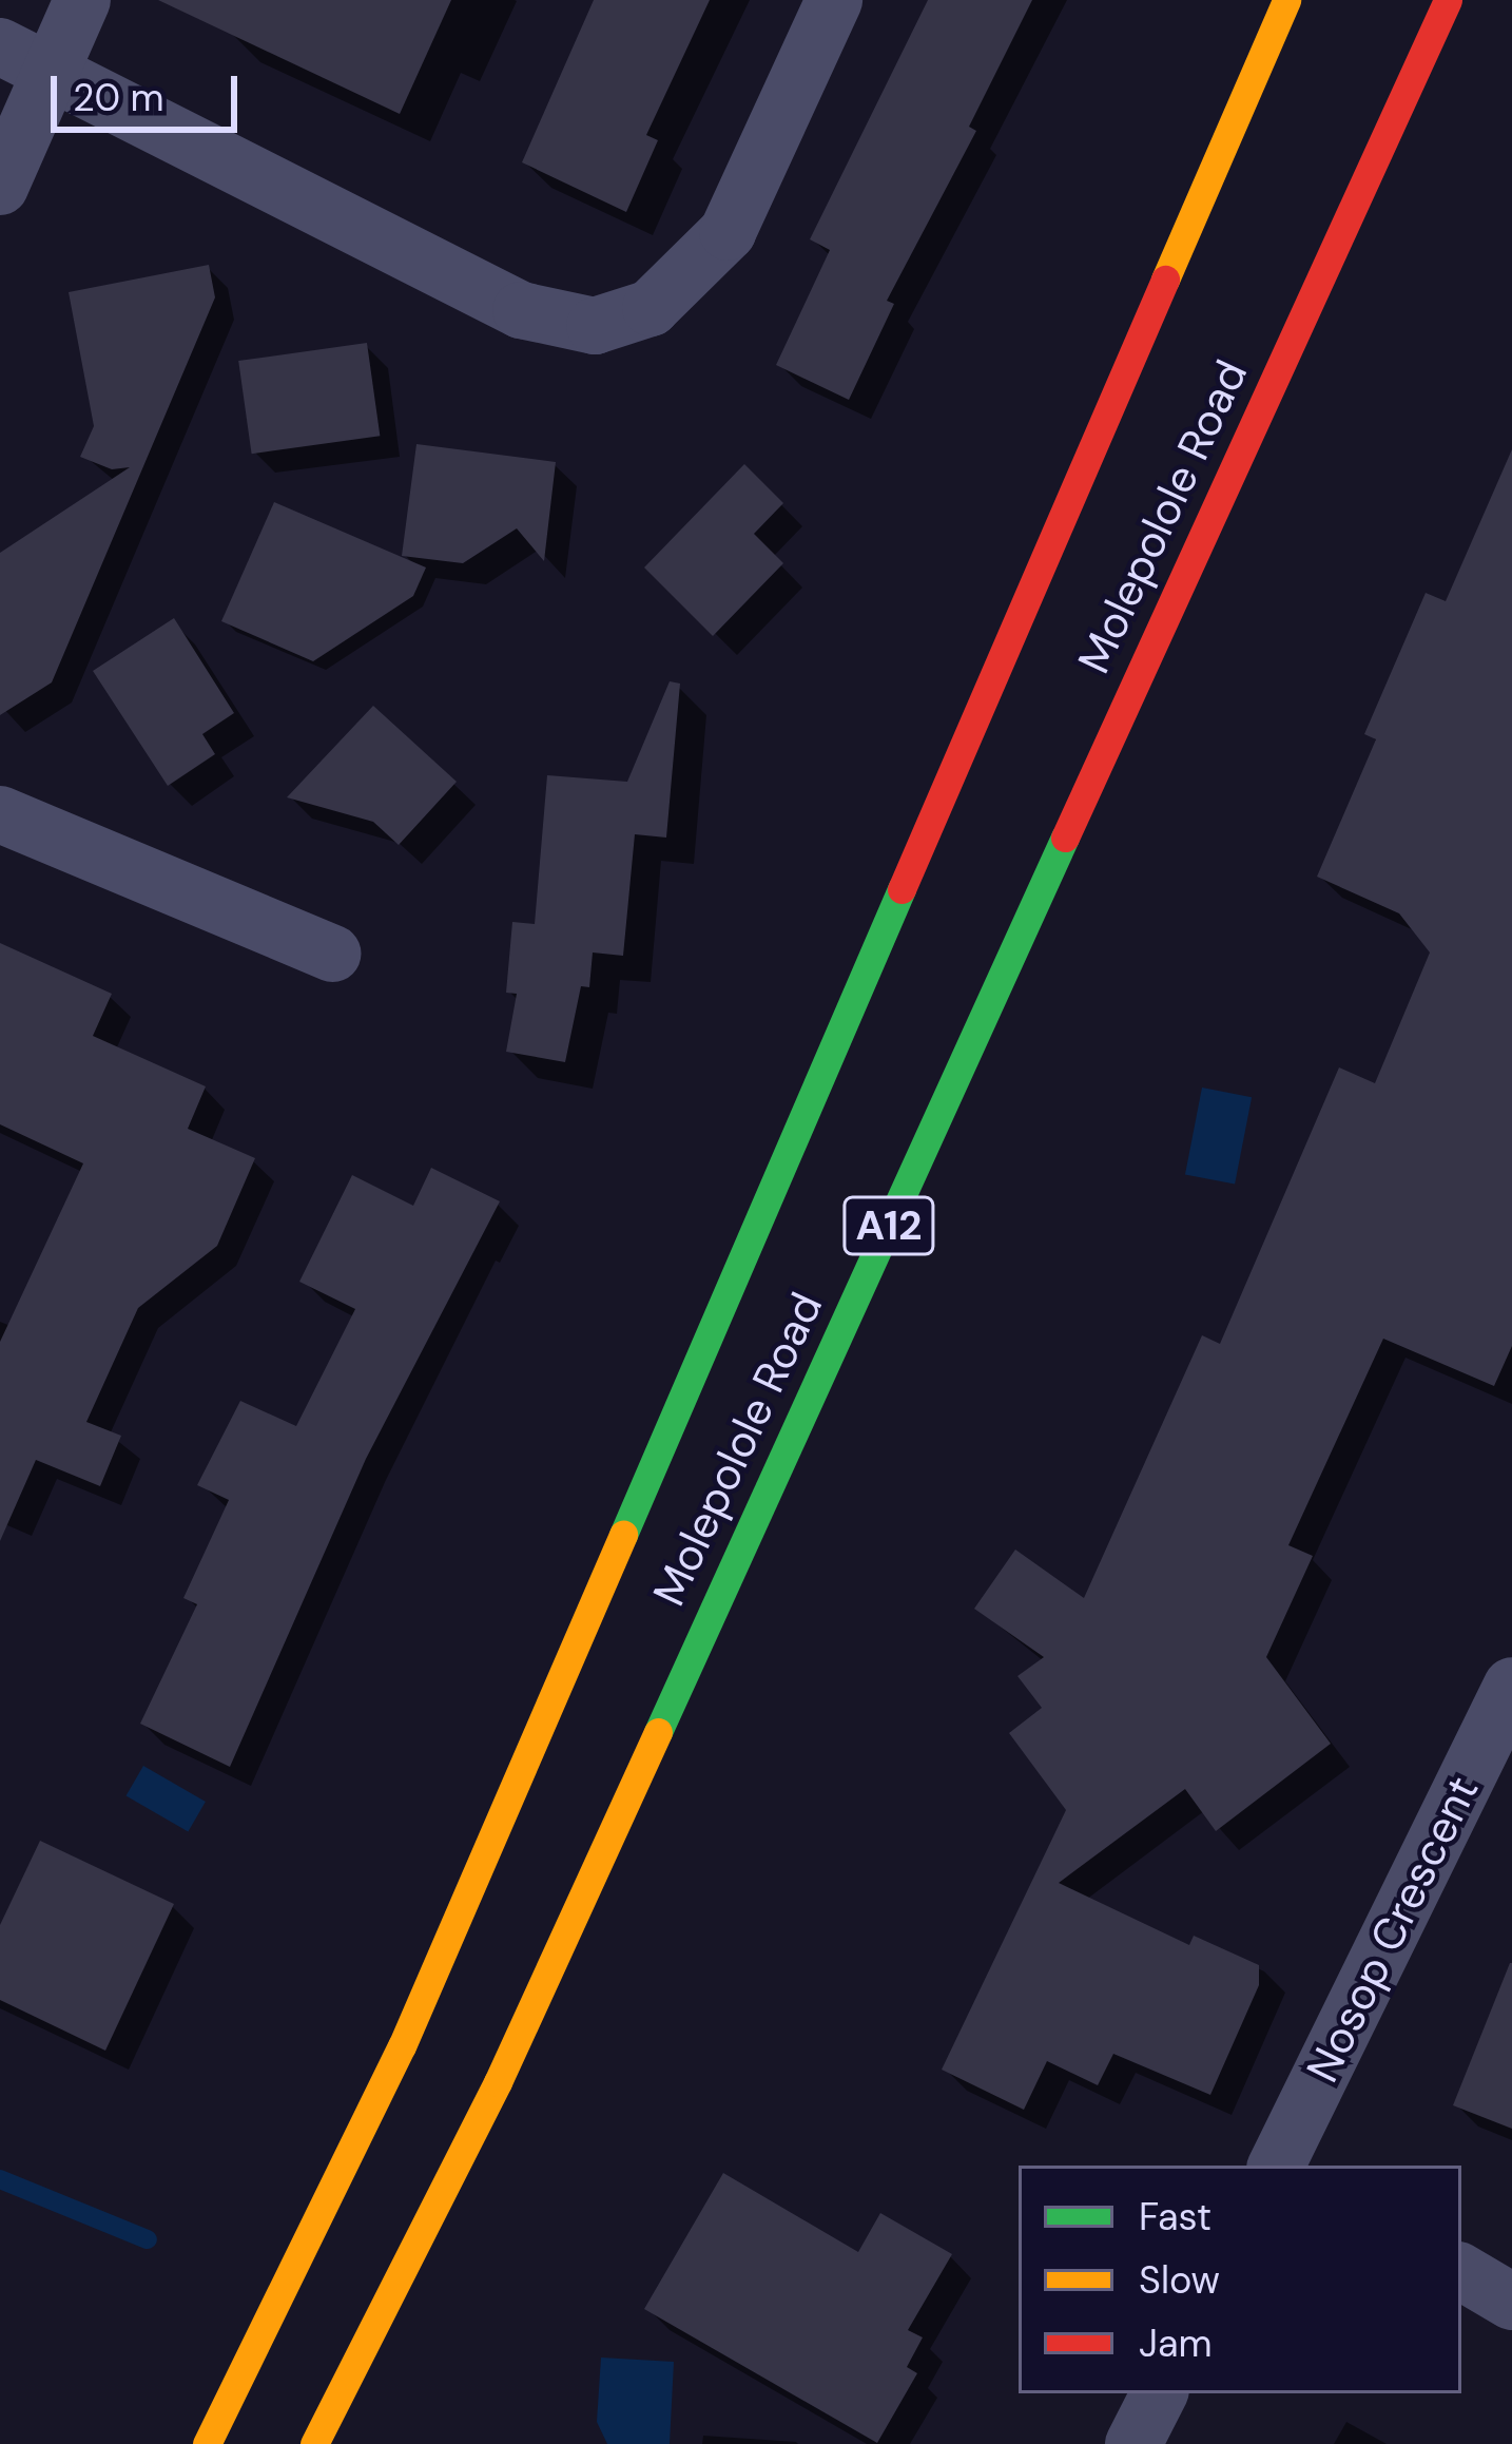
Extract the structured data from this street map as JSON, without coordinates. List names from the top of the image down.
{
  "streets": {
    "main road": ["Molepolole Road", "A12"],
    "street": ["Nosop Crescent"]
  },
  "legend": ["Fast", "Slow", "Jam"],
  "scale_bar": "20 m"
}
